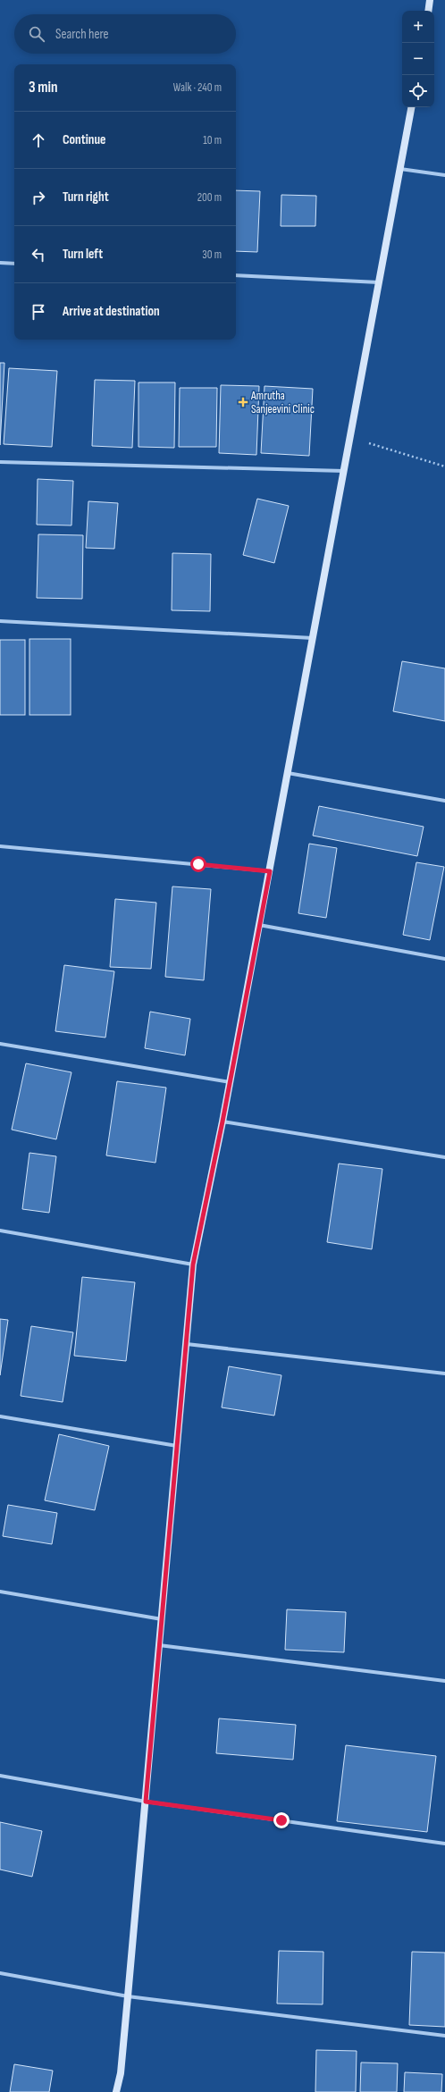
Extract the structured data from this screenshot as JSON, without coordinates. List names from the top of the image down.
{
  "places": {
    "health": ["Amrutha Sanjeevini Clinic"]
  },
  "page": {
    "map_buttons": ["+", "−"],
    "search": "Search here",
    "heading": ["3 min", "Walk · 240 m"],
    "list": [
      ["Continue", "10 m"],
      ["Turn right", "200 m"],
      ["Turn left", "30 m"],
      "Arrive at destination"
    ]
  }
}
